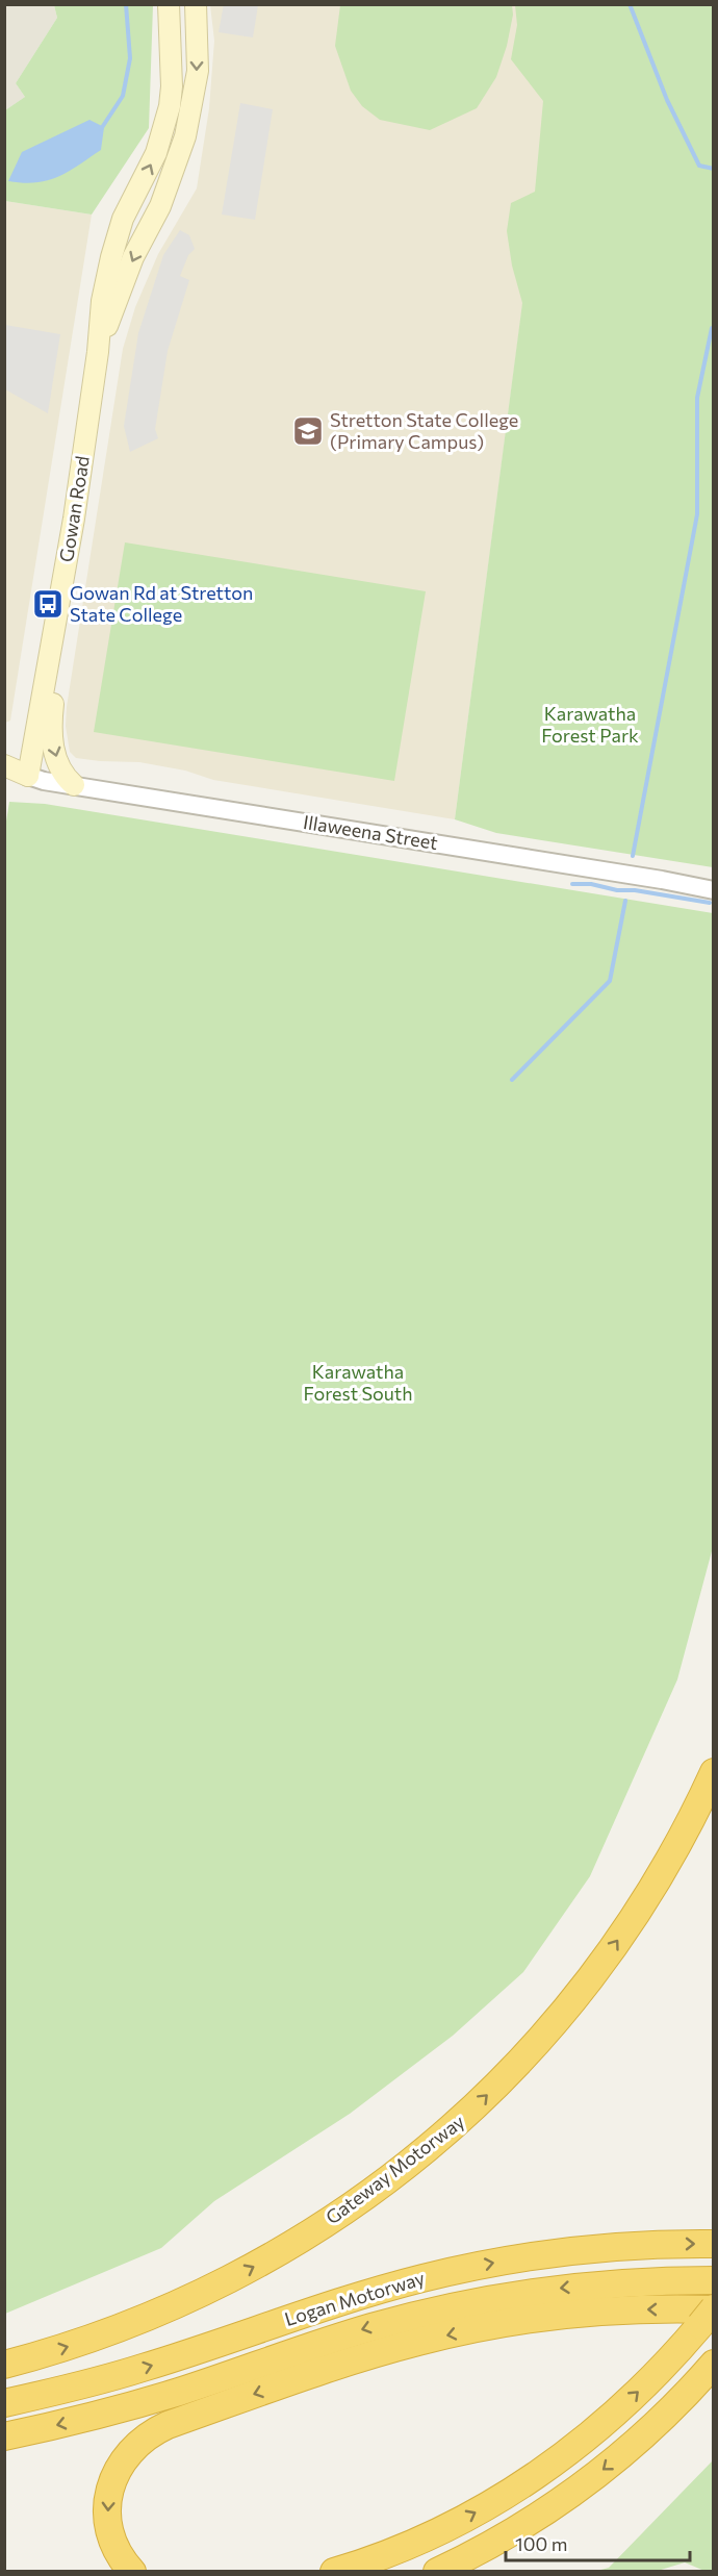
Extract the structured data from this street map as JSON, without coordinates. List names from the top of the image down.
{
  "streets": {
    "highway": ["Gateway Motorway", "Logan Motorway"],
    "main road": ["Gowan Road", "Illaweena Street"]
  },
  "crossings": [
    ["Gowan Road", "Illaweena Street"]
  ],
  "one_way": ["Gateway Motorway"],
  "parks": ["Karawatha Forest Park", "Karawatha Forest South"],
  "places": {
    "school or university": ["Stretton State College (Primary Campus)"],
    "bus stop": ["Gowan Rd at Stretton State College"]
  },
  "scale_bar": "100 m"
}
